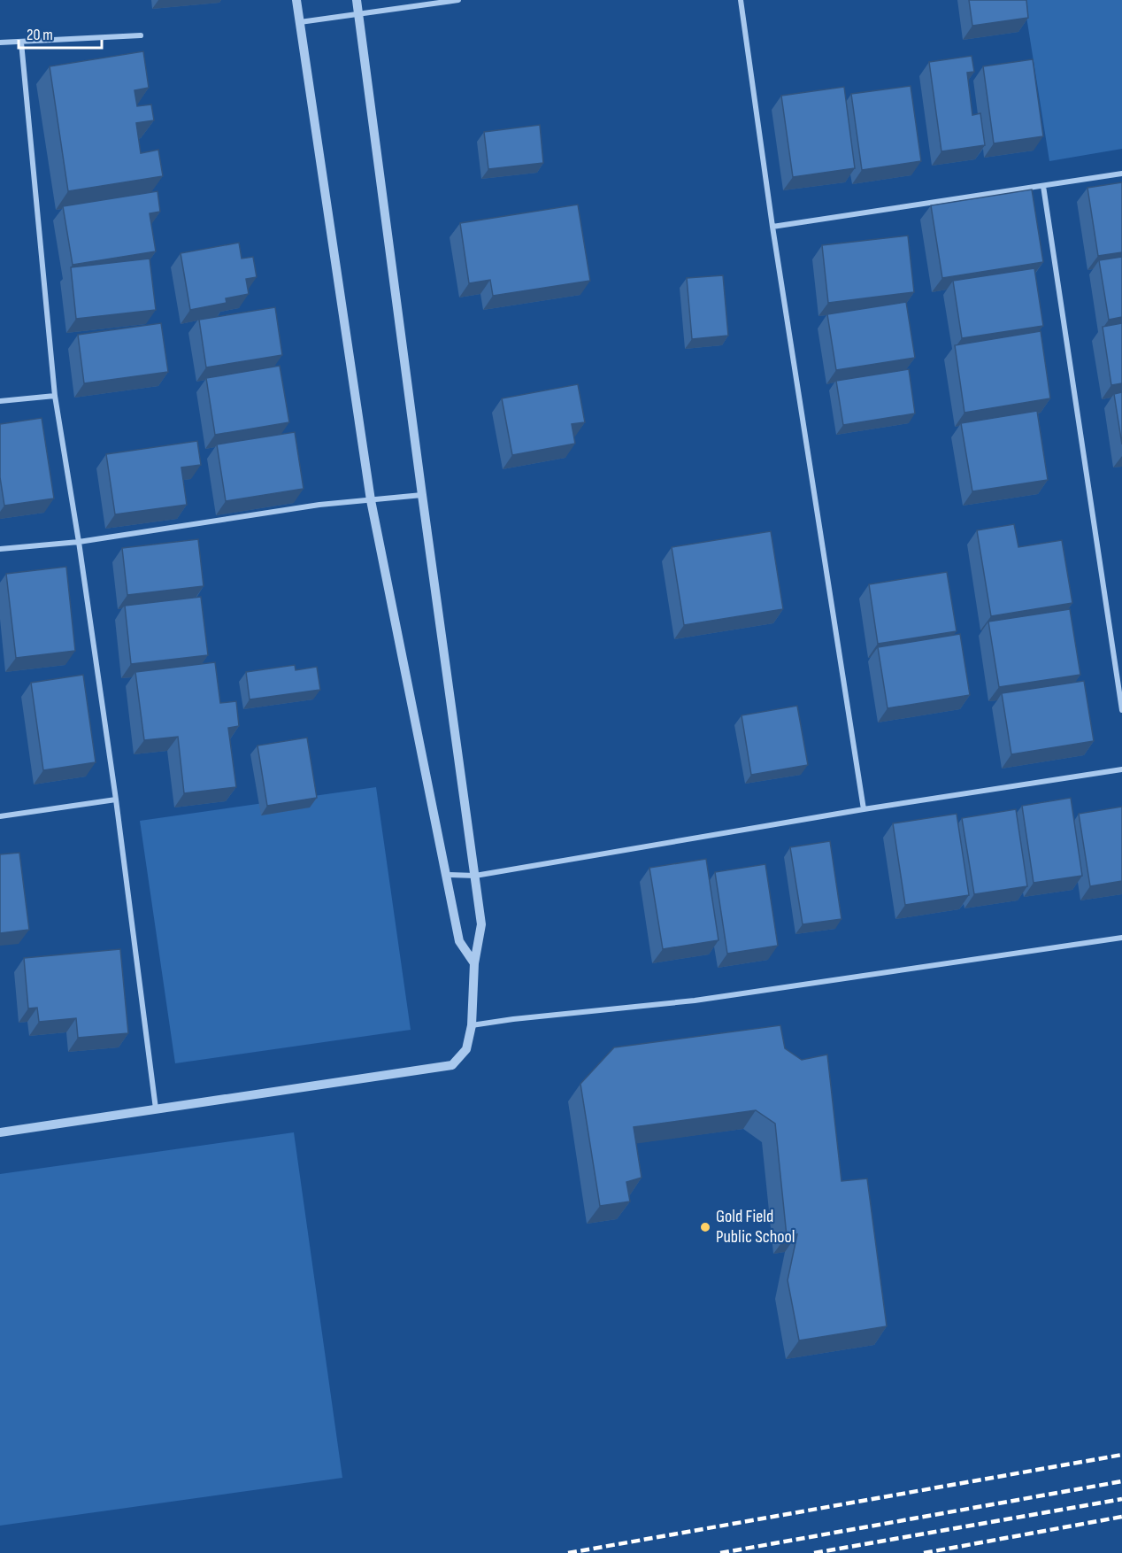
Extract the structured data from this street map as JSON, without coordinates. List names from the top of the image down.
{
  "places": ["Gold Field Public School"],
  "scale_bar": "20 m"
}
